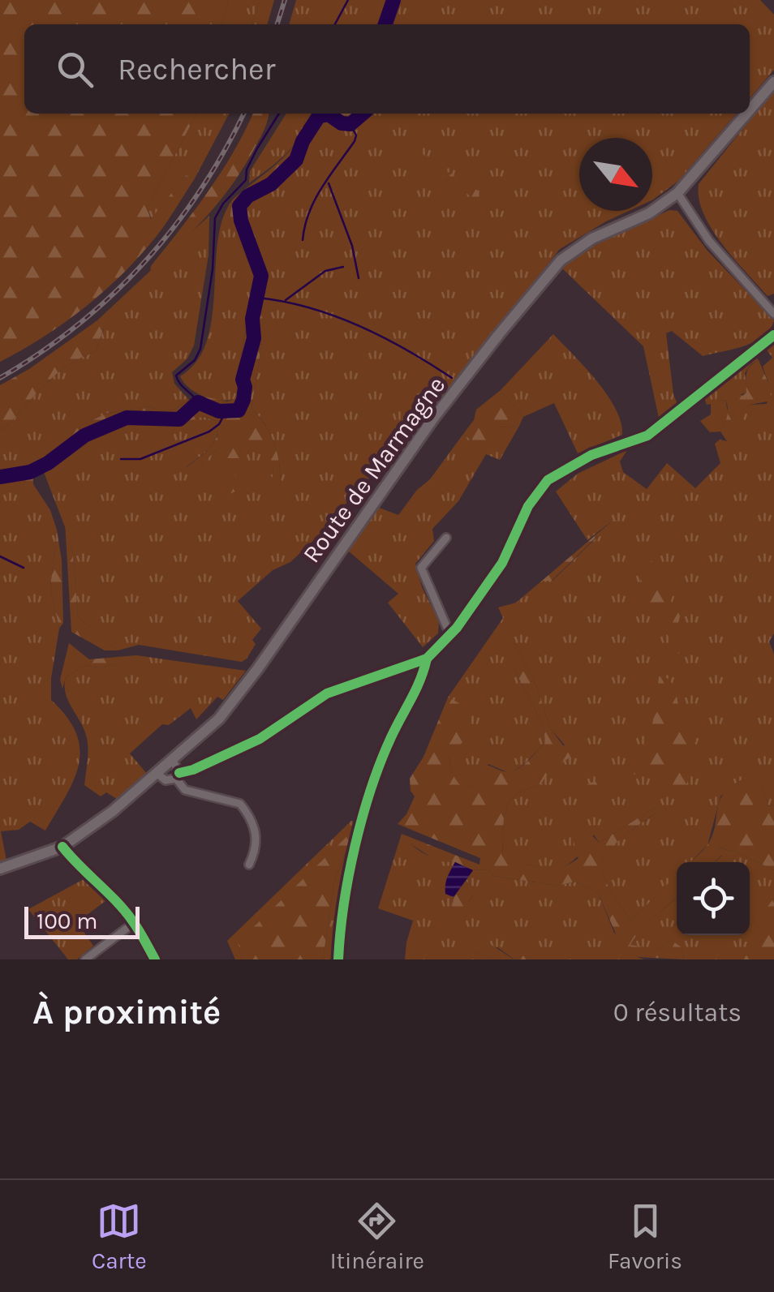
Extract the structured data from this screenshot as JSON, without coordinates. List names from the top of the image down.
{
  "streets": {
    "main road": ["Route de Marmagne"]
  },
  "scale_bar": "100 m",
  "north": "bottom right",
  "page": {
    "search": "Rechercher",
    "scale": "100 m",
    "heading": ["À proximité", "0 résultats"],
    "nav": ["Carte", "Itinéraire", "Favoris"]
  }
}
